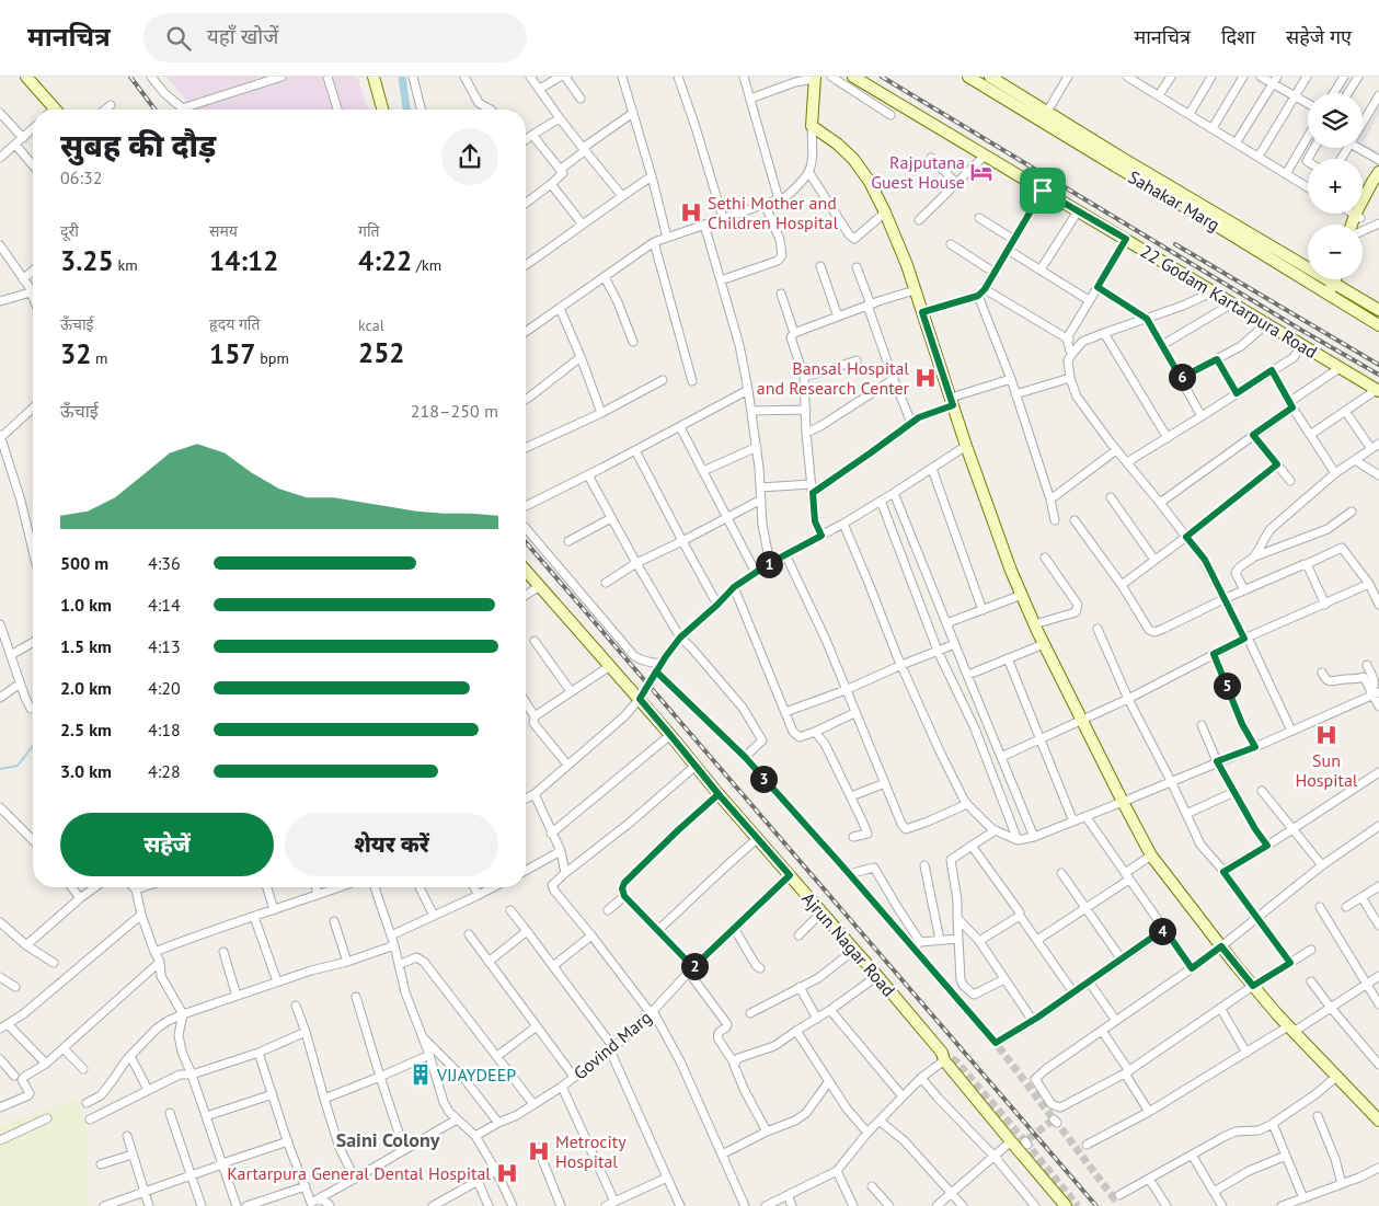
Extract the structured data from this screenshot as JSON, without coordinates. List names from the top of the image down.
{
  "streets": {
    "street": [
      "Sahakar Marg",
      "22 Godam Kartarpura Road",
      "Ajrun Nagar Road",
      "Govind Marg"
    ]
  },
  "crossings": [
    ["Ajrun Nagar Road", "Govind Marg"]
  ],
  "districts": ["Saini Colony"],
  "places": {
    "hotel": ["Rajputana Guest House"],
    "hospital": [
      "Sethi Mother and Children Hospital",
      "Bansal Hospital and Research Center",
      "Sun Hospital",
      "Metrocity Hospital",
      "Kartarpura General Dental Hospital"
    ],
    "building": ["VIJAYDEEP"]
  },
  "page": {
    "header": "मानचित्र",
    "search": "यहाँ खोजें",
    "nav": ["मानचित्र", "दिशा", "सहेजे गए"],
    "map_buttons": ["+", "−"],
    "heading": ["सुबह की दौड़", "06:32"],
    "stats": [
      ["दूरी", "3.25 km"],
      ["समय", "14:12"],
      ["गति", "4:22 /km"],
      ["ऊँचाई", "32 m"],
      ["हृदय गति", "157 bpm"],
      ["kcal", "252"]
    ],
    "pins": [
      "6",
      "1",
      "5",
      "3",
      "4",
      "2"
    ],
    "chart": ["ऊँचाई", "218–250 m"],
    "list": [
      {
        "name": "500 m",
        "note": "4:36"
      },
      {
        "name": "1.0 km",
        "note": "4:14"
      },
      {
        "name": "1.5 km",
        "note": "4:13"
      },
      {
        "name": "2.0 km",
        "note": "4:20"
      },
      {
        "name": "2.5 km",
        "note": "4:18"
      },
      {
        "name": "3.0 km",
        "note": "4:28"
      }
    ],
    "buttons": ["सहेजें", "शेयर करें"]
  }
}
